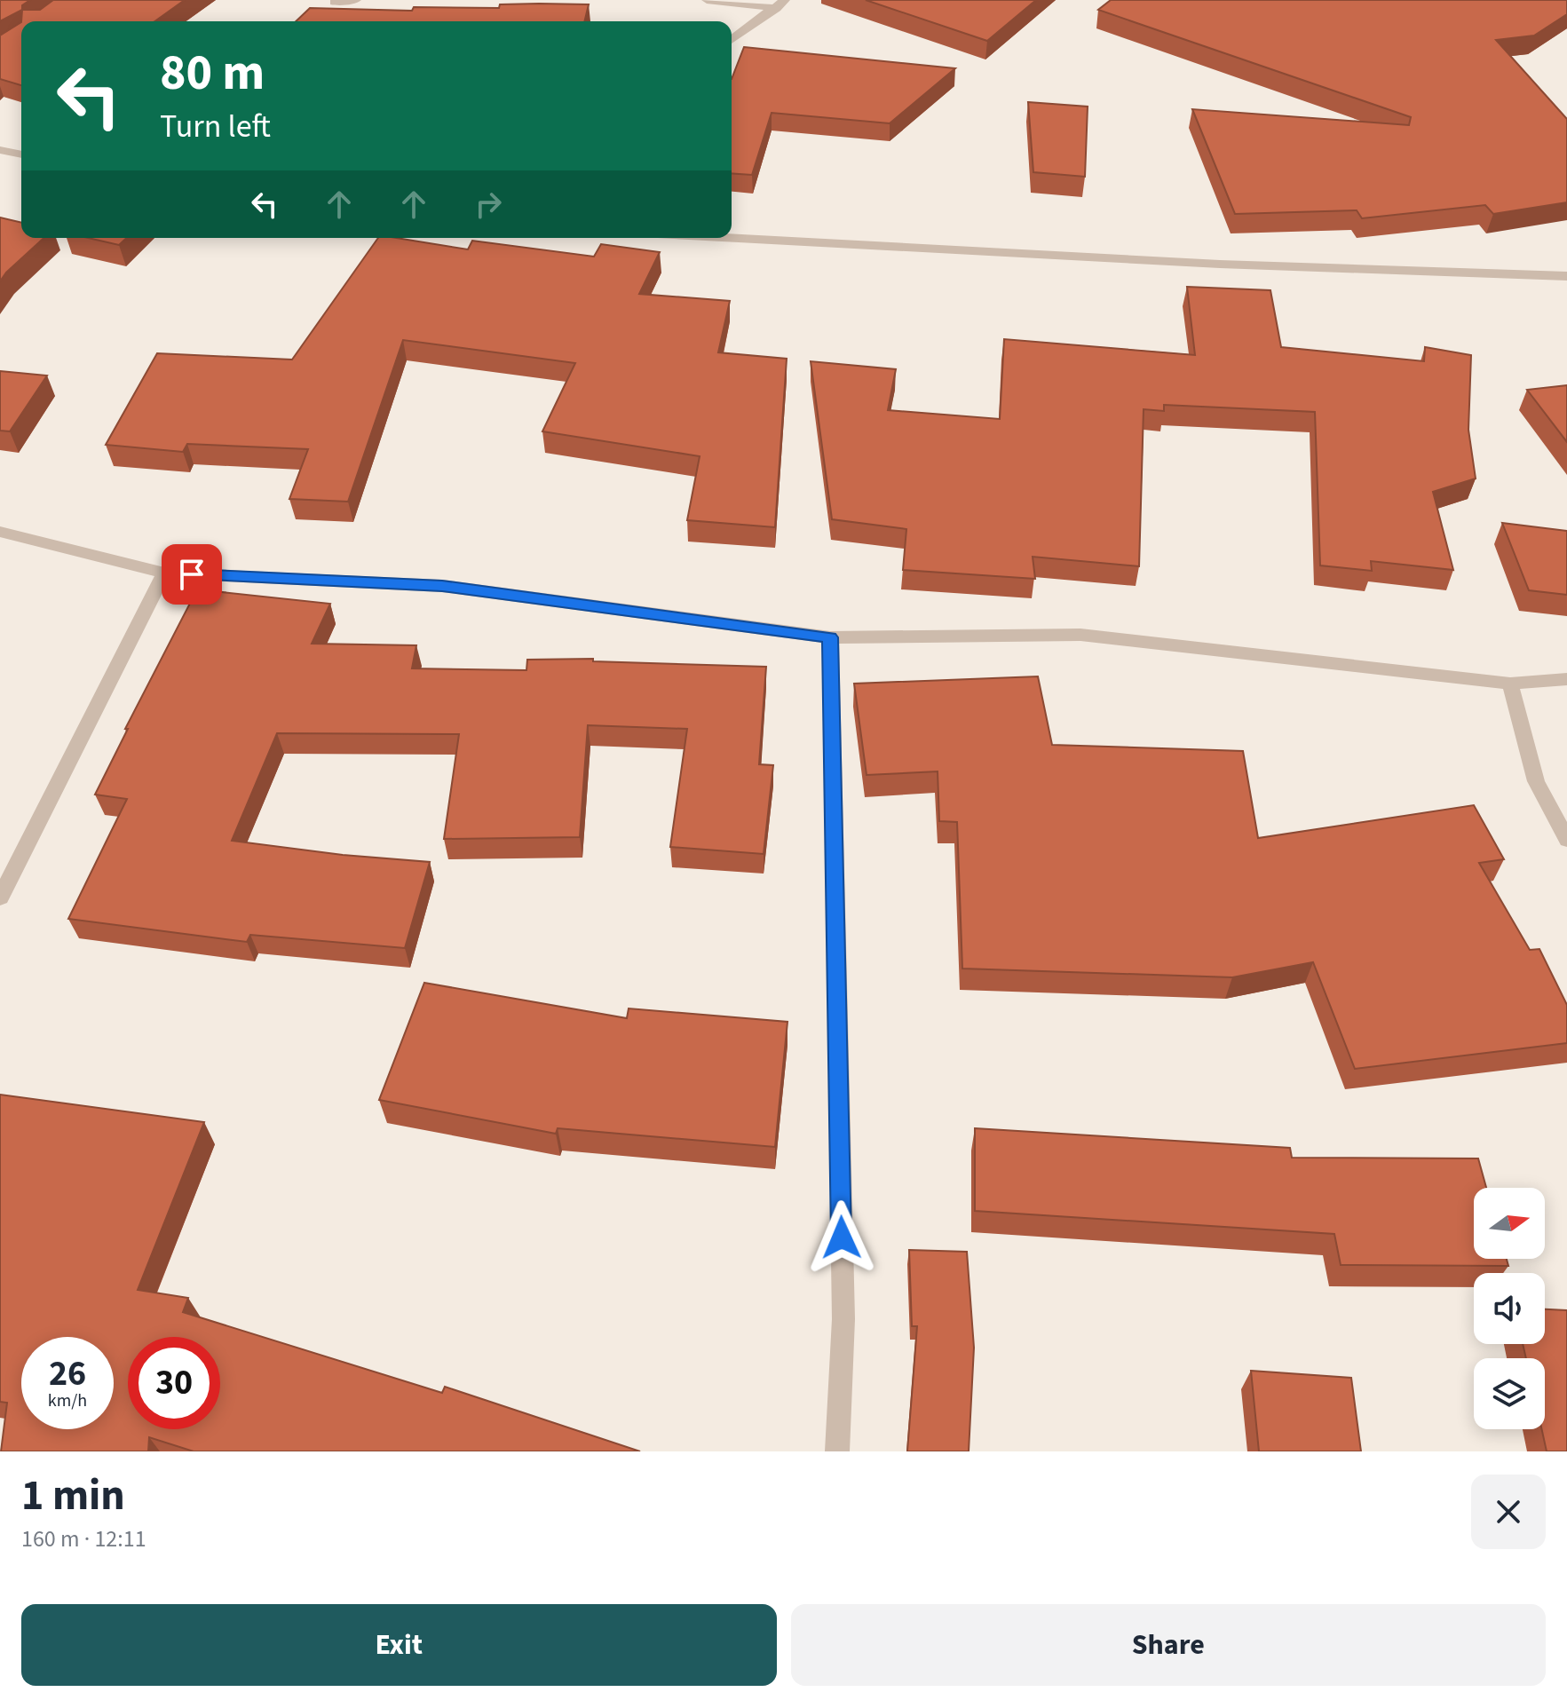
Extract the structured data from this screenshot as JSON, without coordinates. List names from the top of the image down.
{
  "north": "right",
  "page": {
    "turn": ["80 m", "Turn left"],
    "speed": "26 km/h",
    "limit": "30",
    "heading": ["1 min", "160 m · 12:11"],
    "buttons": ["Exit", "Share"]
  }
}
